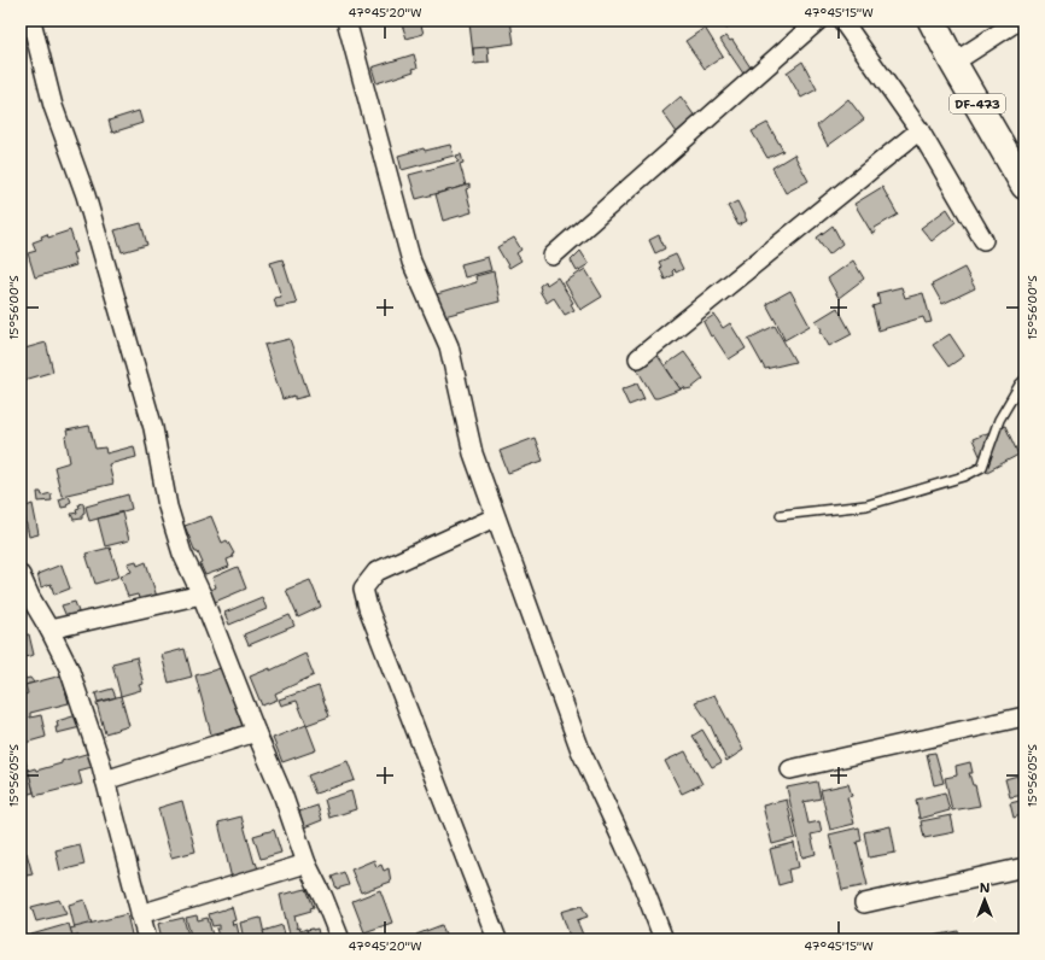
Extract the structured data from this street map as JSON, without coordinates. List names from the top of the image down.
{
  "streets": {
    "main road": ["DF-473"]
  },
  "north": "top",
  "coordinates": [
    "47°45'20\"W",
    "47°45'15\"W",
    "15°56'00\"S",
    "15°56'05\"S"
  ]
}
